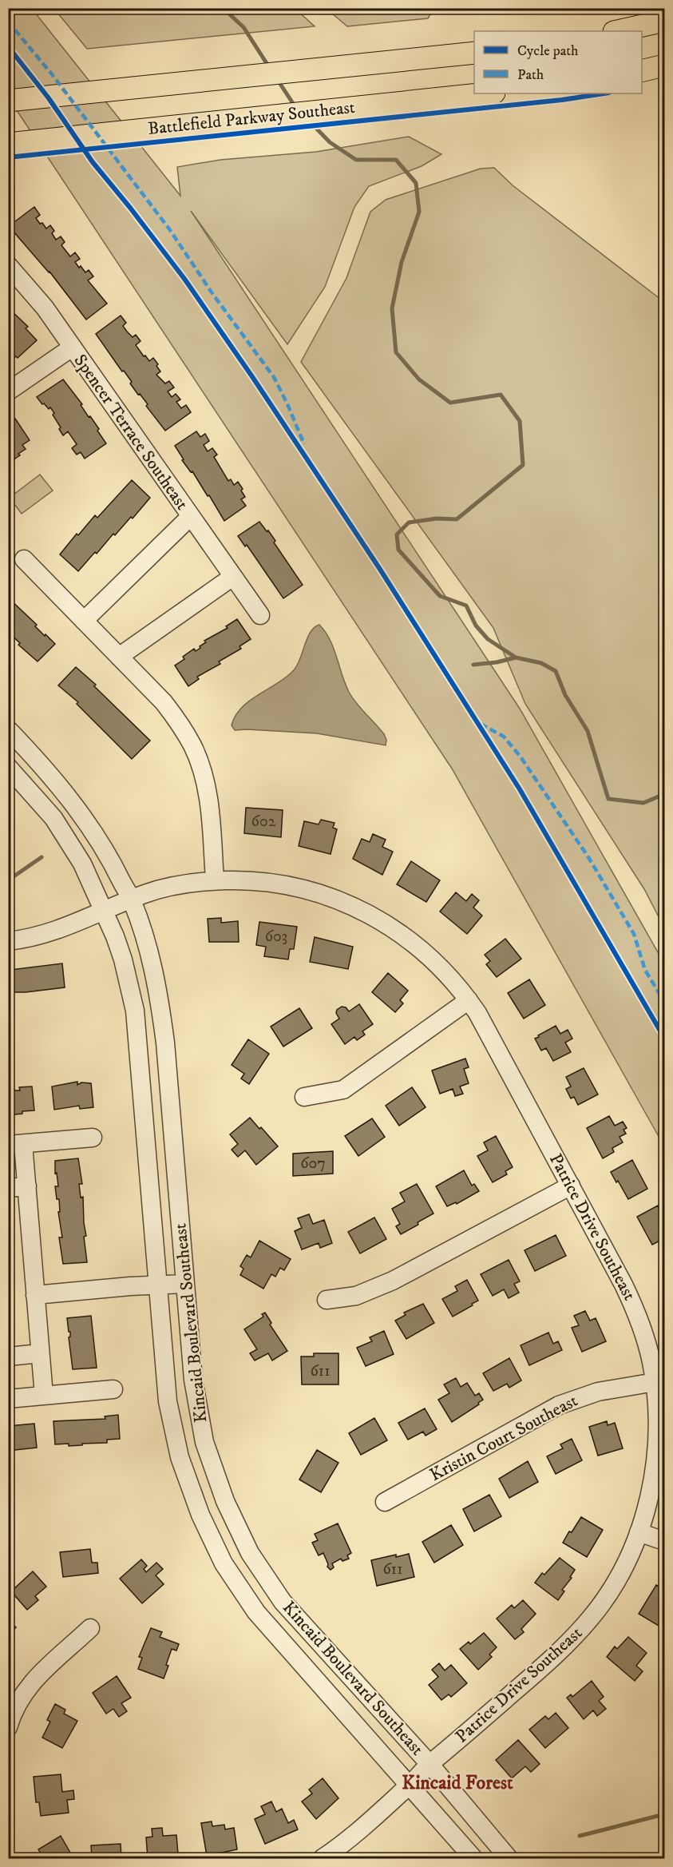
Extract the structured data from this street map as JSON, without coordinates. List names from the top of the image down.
{
  "streets": {
    "main road": ["Battlefield Parkway Southeast"],
    "street": [
      "Spencer Terrace Southeast",
      "Patrice Drive Southeast",
      "Kincaid Boulevard Southeast",
      "Kristin Court Southeast"
    ]
  },
  "crossings": [
    ["Patrice Drive Southeast", "Kincaid Boulevard Southeast"],
    ["Patrice Drive Southeast", "Kristin Court Southeast"]
  ],
  "districts": ["Kincaid Forest"],
  "house_numbers": [
    "602",
    "603",
    "607",
    "611",
    "611"
  ],
  "legend": ["Cycle path", "Path"]
}
